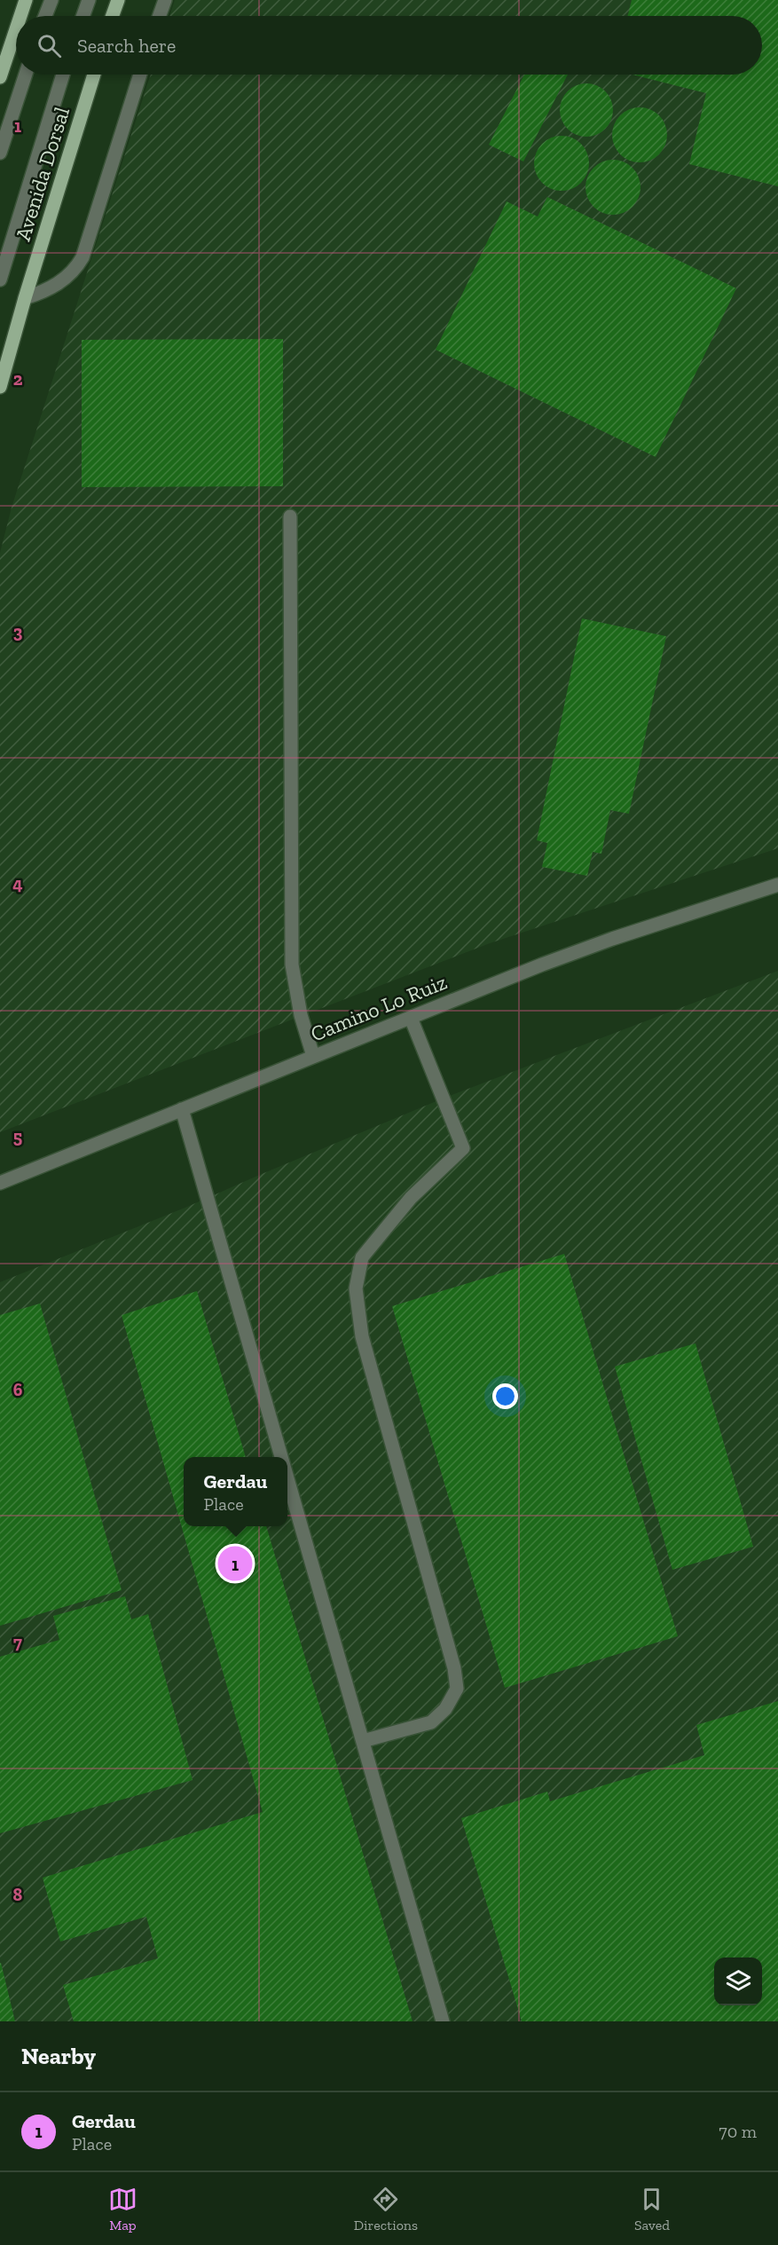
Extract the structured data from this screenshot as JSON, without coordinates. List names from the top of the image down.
{
  "streets": {
    "main road": ["Avenida Dorsal"],
    "street": ["Camino Lo Ruiz"]
  },
  "page": {
    "search": "Search here",
    "popup": ["Gerdau", "Place"],
    "pins": "1",
    "heading": "Nearby",
    "list": [
      {
        "mark": "1",
        "name": "Gerdau",
        "note": "Place",
        "value": "70 m"
      }
    ],
    "nav": ["Map", "Directions", "Saved"]
  },
  "grid": {
    "rows": [
      "1",
      "2",
      "3",
      "4",
      "5",
      "6",
      "7",
      "8"
    ]
  }
}
